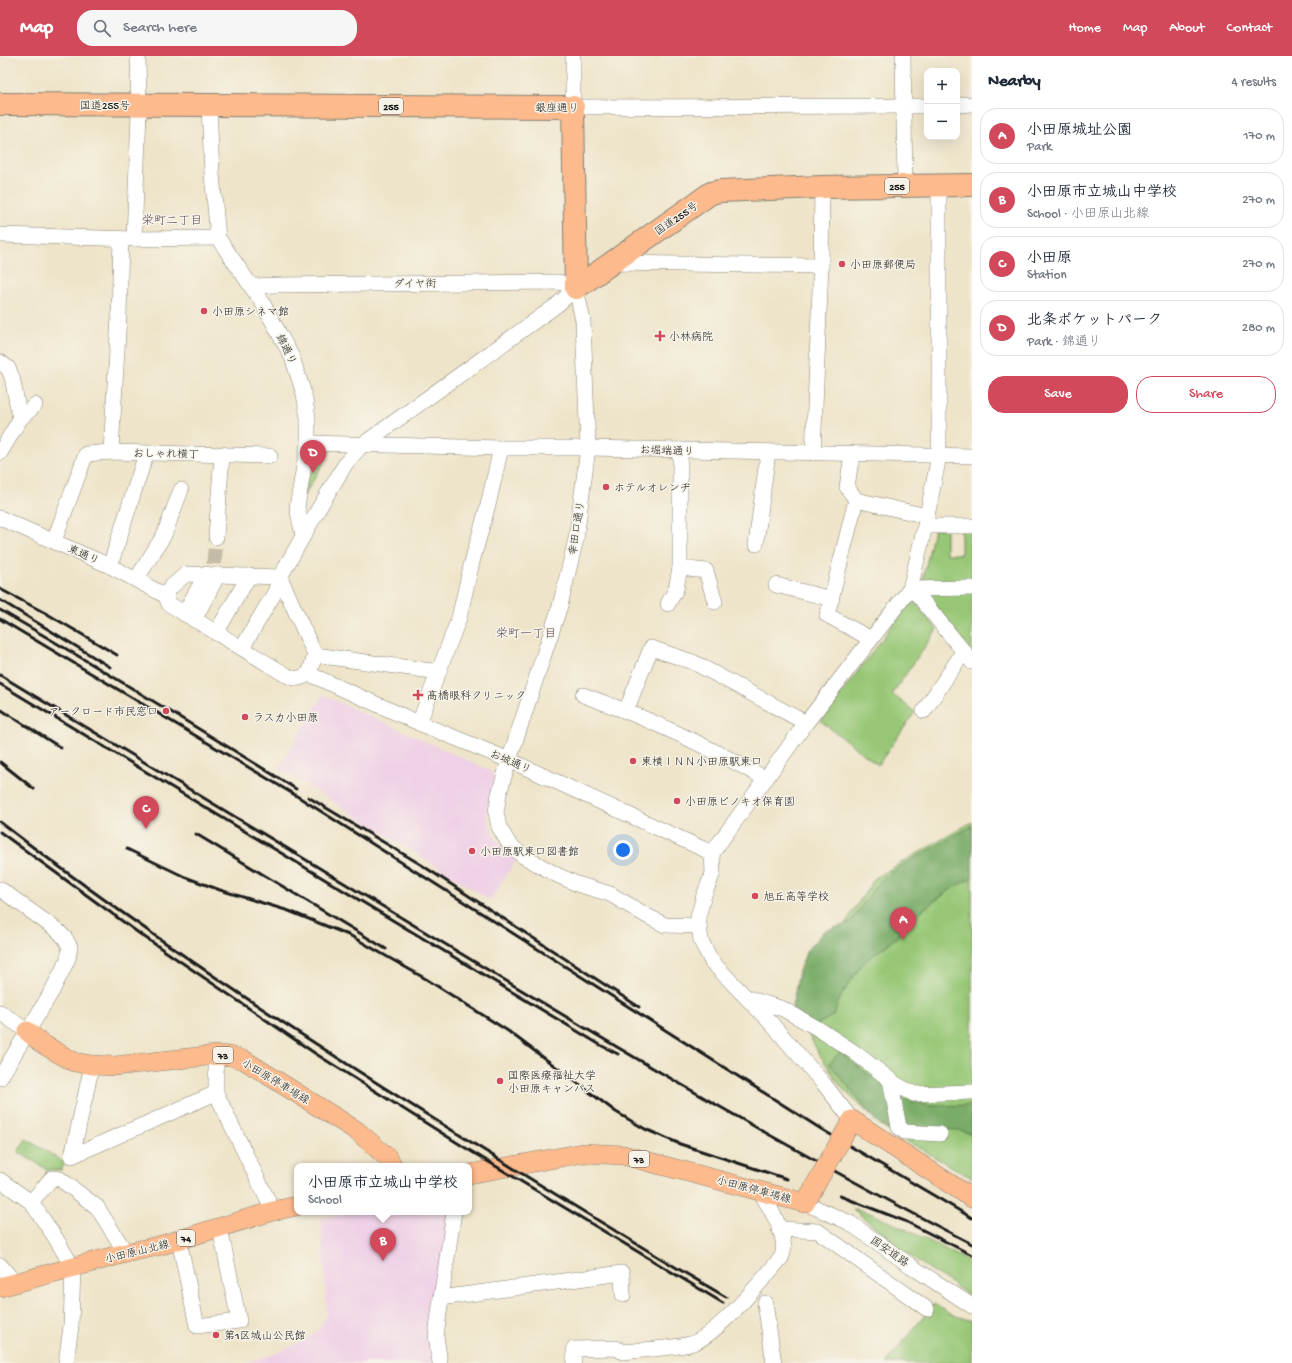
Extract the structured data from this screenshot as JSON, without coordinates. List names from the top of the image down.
{
  "streets": {
    "highway": ["国道255号", "255", "銀座通り"],
    "main road": [
      "73",
      "小田原停車場線",
      "74",
      "小田原山北線"
    ],
    "street": [
      "ダイヤ街",
      "錦通り",
      "お堀端通り",
      "おしゃれ横丁",
      "幸田口通り",
      "東通り",
      "お城通り",
      "国安道路"
    ]
  },
  "crossings": [
    ["国道255号", "銀座通り"],
    ["国道255号", "ダイヤ街"],
    ["国道255号", "幸田口通り"],
    ["ダイヤ街", "錦通り"],
    ["ダイヤ街", "幸田口通り"],
    ["錦通り", "お堀端通り"],
    ["お堀端通り", "幸田口通り"],
    ["おしゃれ横丁", "東通り"],
    ["幸田口通り", "お城通り"],
    ["小田原停車場線", "国安道路"]
  ],
  "districts": ["栄町二丁目", "栄町一丁目"],
  "places": {
    "other": [
      "小田原郵便局",
      "小田原シネマ館",
      "ホテルオレンヂ",
      "アークロード市民窓口",
      "ラスカ小田原",
      "東横ＩＮＮ小田原駅東口",
      "小田原ピノキオ保育園",
      "小田原駅東口図書館",
      "旭丘高等学校",
      "国際医療福祉大学 小田原キャンパス",
      "第1区城山公民館"
    ],
    "health": ["小林病院", "髙橋眼科クリニック"]
  },
  "page": {
    "header": "Map",
    "search": "Search here",
    "nav": [
      "Home",
      "Map",
      "About",
      "Contact"
    ],
    "heading": ["Nearby", "4 results"],
    "map_buttons": ["+", "−"],
    "list": [
      {
        "mark": "A",
        "name": "小田原城址公園",
        "note": "Park",
        "value": "170 m"
      },
      {
        "mark": "B",
        "name": "小田原市立城山中学校",
        "note": "School · 小田原山北線",
        "value": "270 m"
      },
      {
        "mark": "C",
        "name": "小田原",
        "note": "Station",
        "value": "270 m"
      },
      {
        "mark": "D",
        "name": "北条ポケットパーク",
        "note": "Park · 錦通り",
        "value": "280 m"
      }
    ],
    "buttons": ["Save", "Share"],
    "pins": [
      "D",
      "C",
      "A",
      "B"
    ],
    "popup": ["小田原市立城山中学校", "School"]
  }
}
